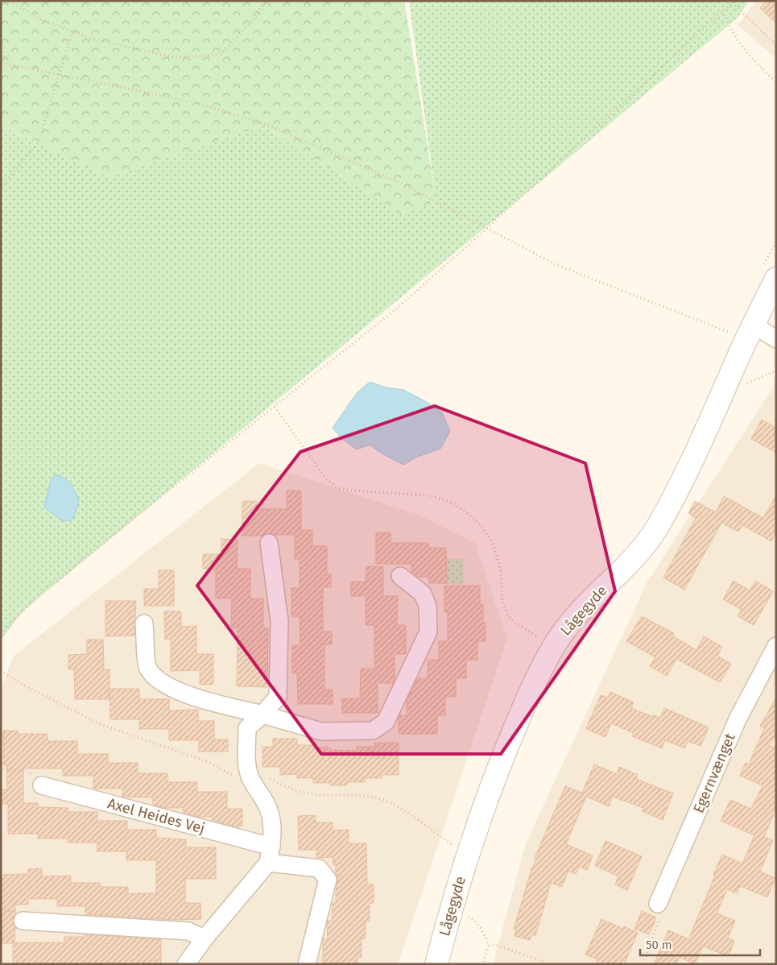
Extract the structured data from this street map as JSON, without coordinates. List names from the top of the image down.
{
  "streets": {
    "street": ["Lågegyde", "Egernvænget", "Axel Heides Vej"]
  },
  "scale_bar": "50 m"
}
